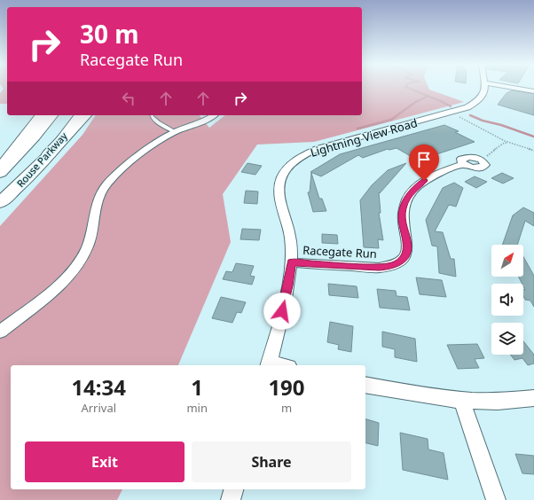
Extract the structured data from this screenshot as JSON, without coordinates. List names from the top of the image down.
{
  "streets": {
    "main road": ["Rouse Parkway"],
    "street": ["Lightning View Road", "Racegate Run"]
  },
  "crossings": [
    ["Lightning View Road", "Racegate Run"]
  ],
  "north": "top right",
  "page": {
    "turn": ["30 m", "Racegate Run"],
    "eta": [
      "14:34",
      "Arrival",
      "1",
      "min",
      "190",
      "m"
    ],
    "buttons": ["Exit", "Share"]
  }
}
